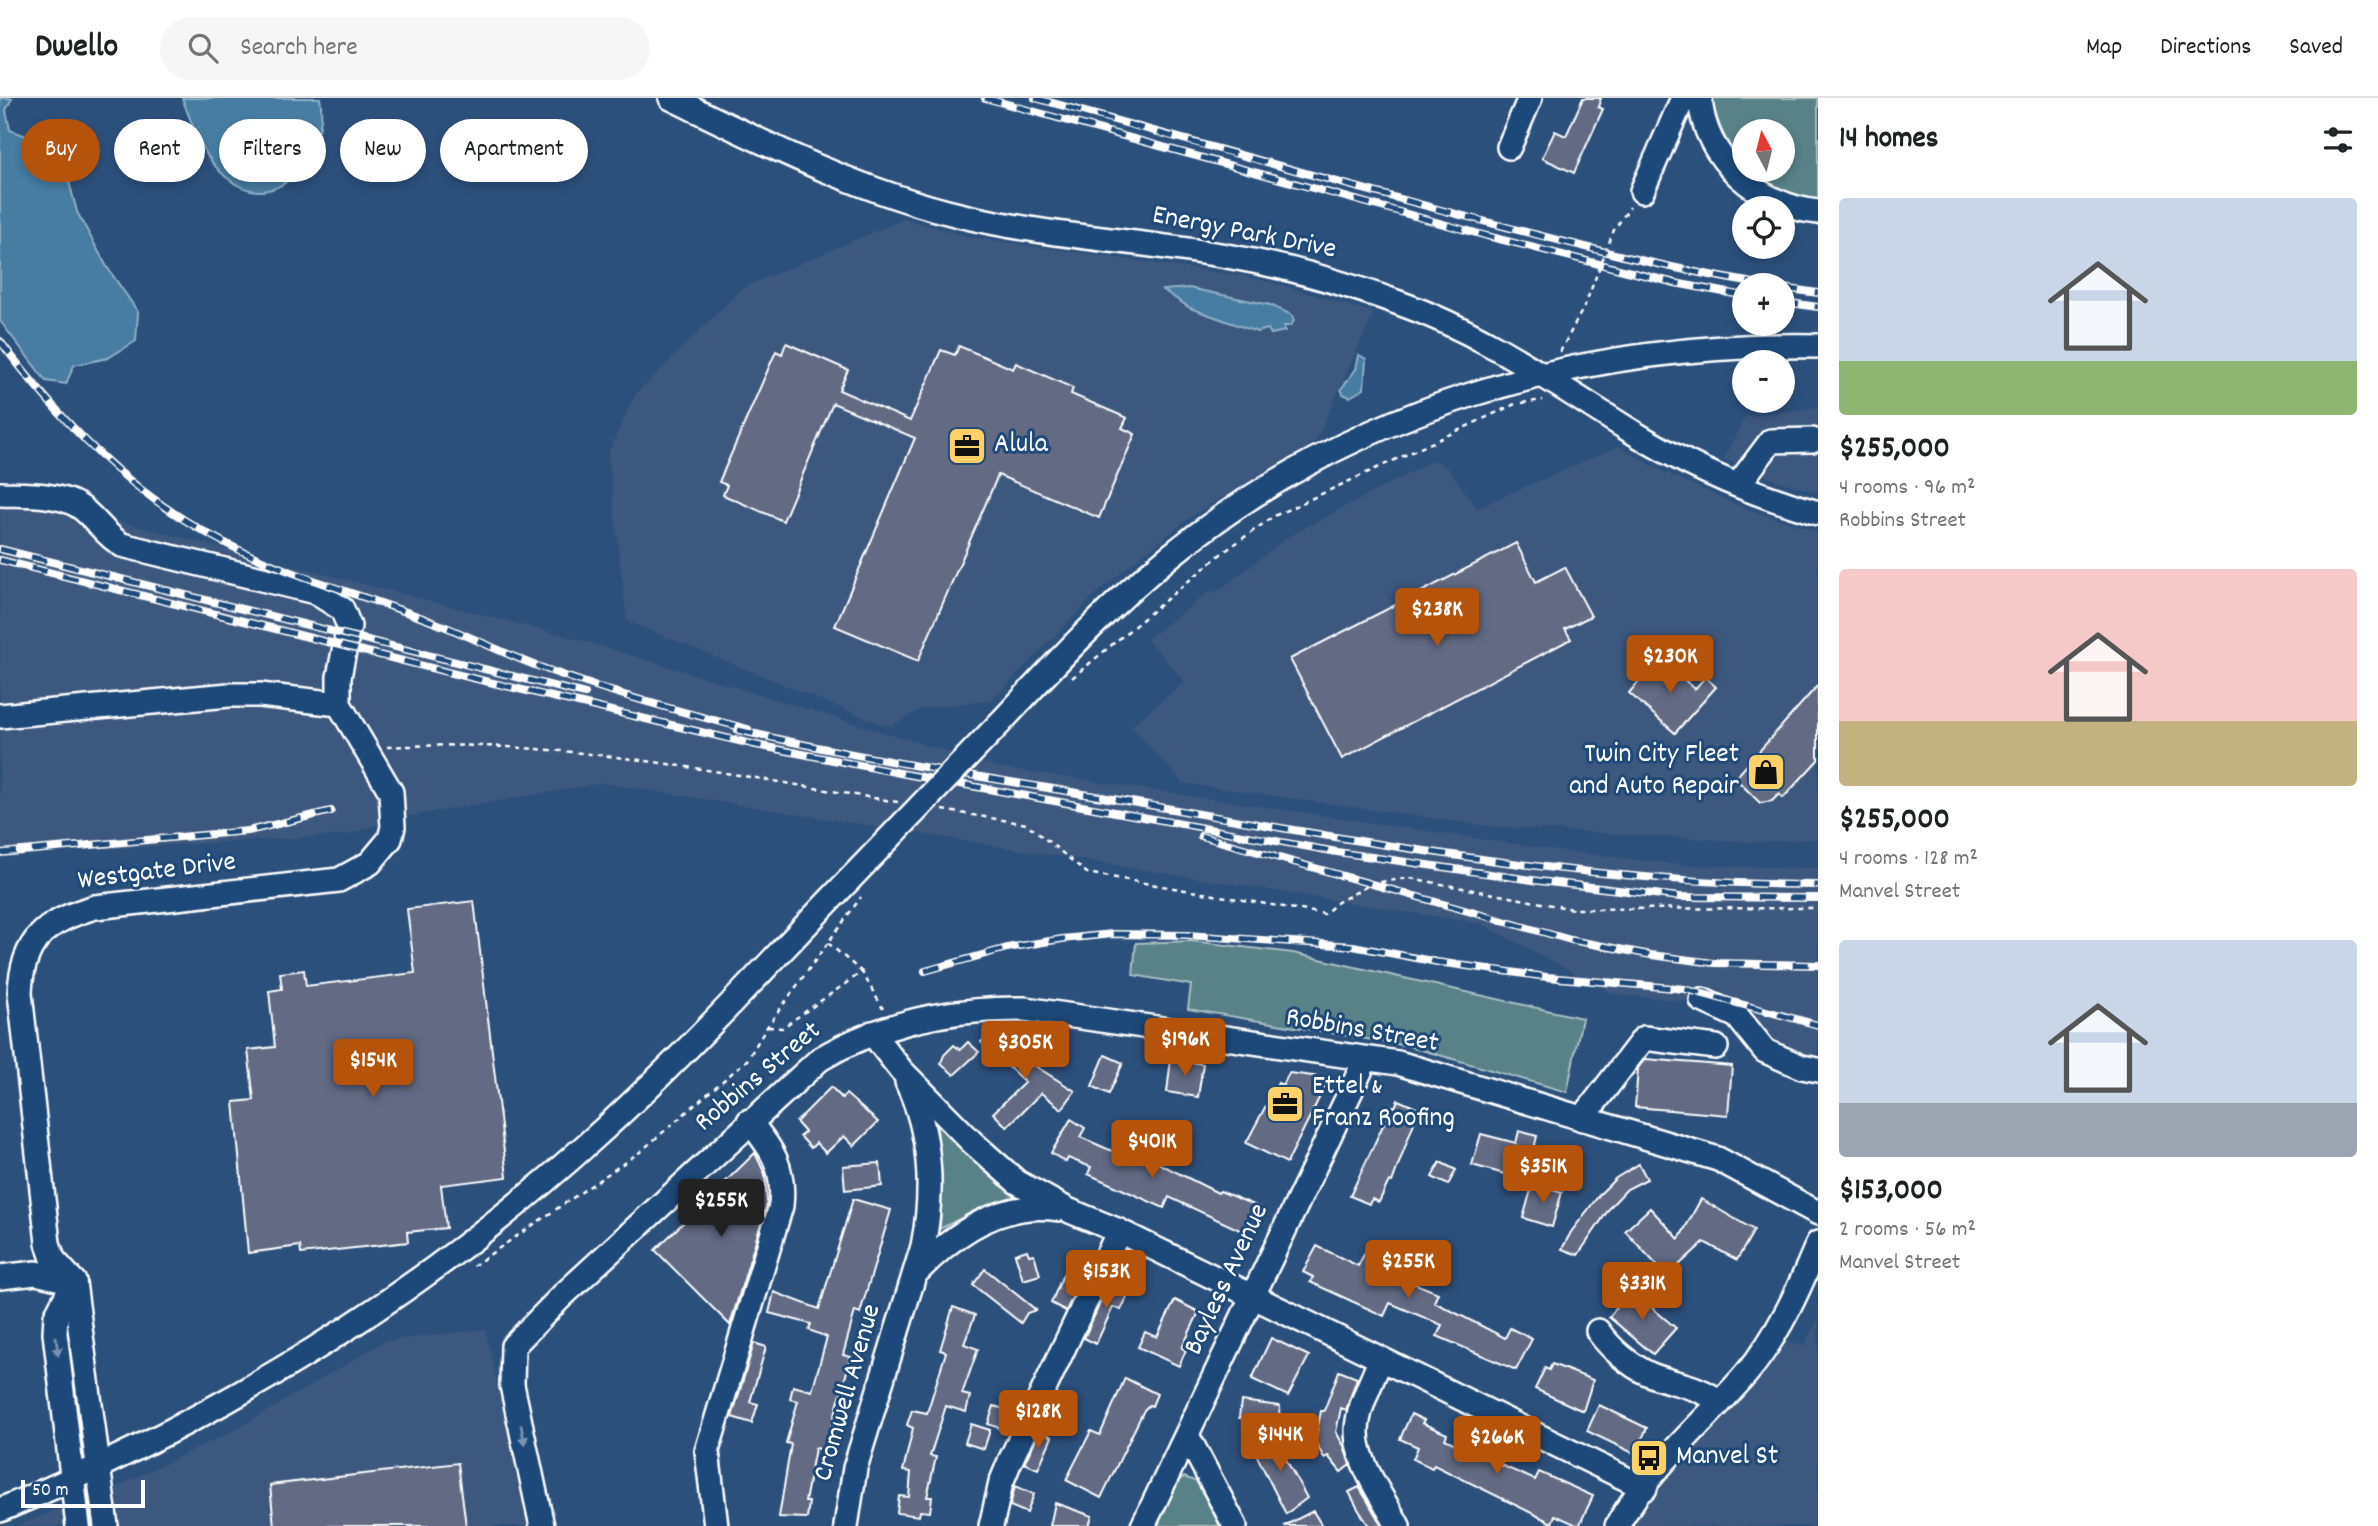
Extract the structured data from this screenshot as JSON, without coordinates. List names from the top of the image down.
{
  "streets": {
    "street": [
      "Energy Park Drive",
      "Westgate Drive",
      "Robbins Street",
      "Bayless Avenue",
      "Cromwell Avenue"
    ]
  },
  "crossings": [
    ["Robbins Street", "Bayless Avenue"]
  ],
  "places": {
    "office": ["Alula", "Ettel & Franz Roofing"],
    "shop": ["Twin City Fleet and Auto Repair"],
    "bus stop": ["Manvel St"]
  },
  "scale_bar": "50 m",
  "north": "top",
  "page": {
    "header": "Dwello",
    "search": "Search here",
    "nav": ["Map", "Directions", "Saved"],
    "heading": "14 homes",
    "map_buttons": ["+", "−"],
    "chip": [
      "Buy",
      "Rent",
      "Filters",
      "New",
      "Apartment"
    ],
    "list": [
      {
        "name": "$255,000",
        "note": "4 rooms · 96 m² · Robbins Street"
      },
      {
        "name": "$255,000",
        "note": "4 rooms · 128 m² · Manvel Street"
      },
      {
        "name": "$153,000",
        "note": "2 rooms · 56 m² · Manvel Street"
      }
    ],
    "price": [
      "$238K",
      "$230K",
      "$196K",
      "$305K",
      "$154K",
      "$401K",
      "$351K",
      "$255K",
      "$255K",
      "$153K",
      "$331K",
      "$128K",
      "$144K",
      "$266K"
    ],
    "scale": "50 m"
  }
}
